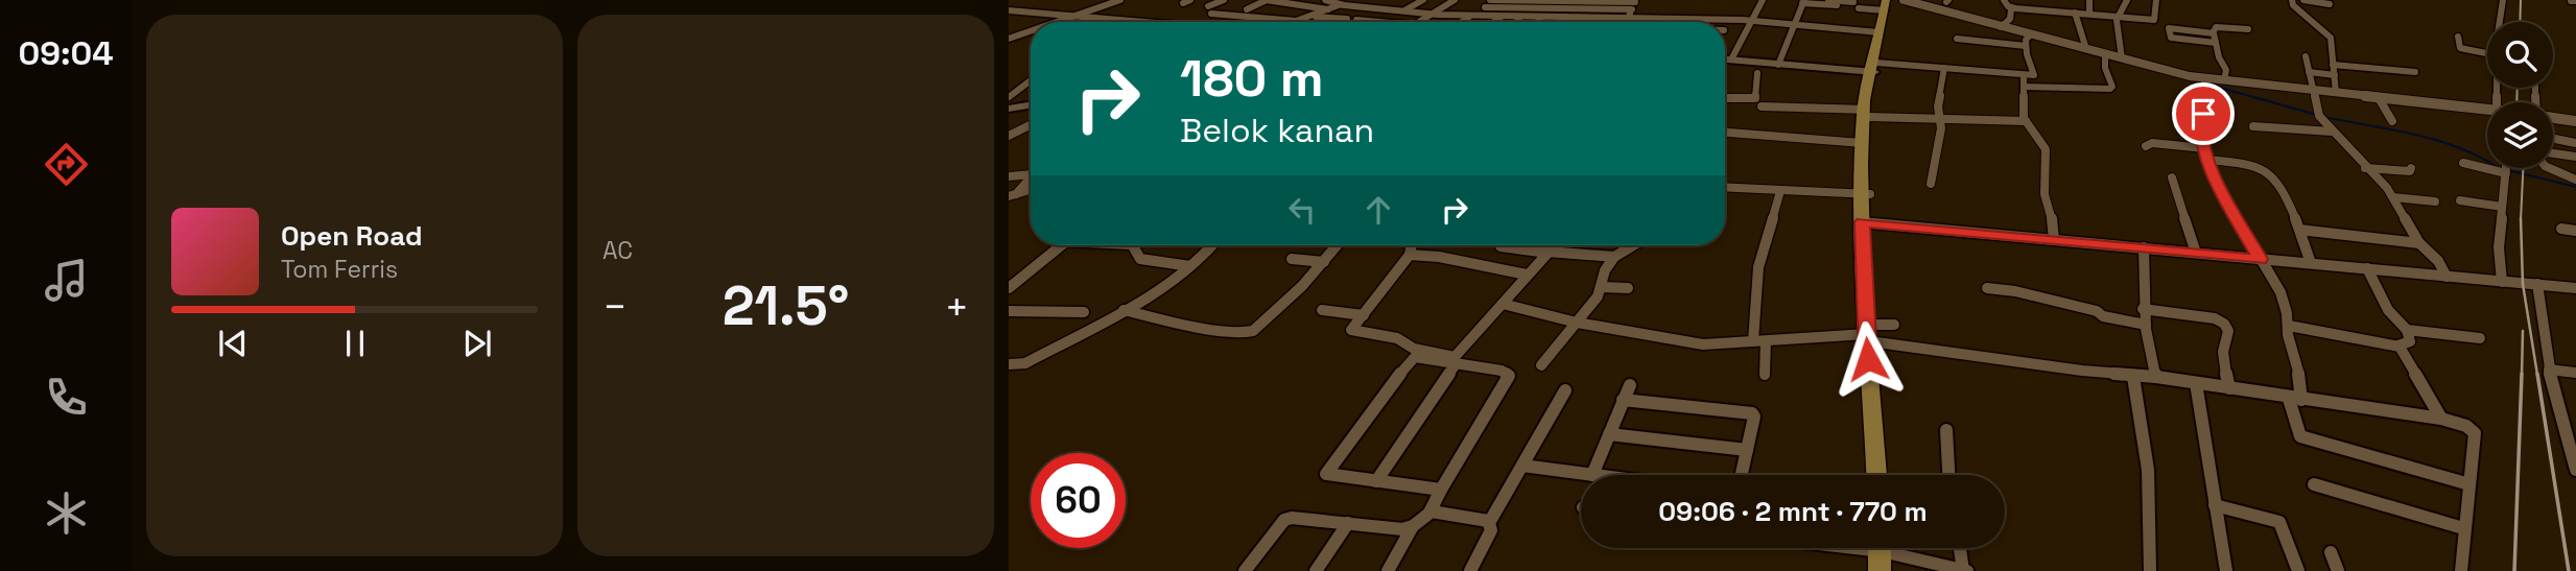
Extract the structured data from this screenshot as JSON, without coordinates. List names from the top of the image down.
{
  "page": {
    "tabs": "09:04",
    "tile": "AC",
    "turn": ["180 m", "Belok kanan"],
    "song": ["Open Road", "Tom Ferris"],
    "heat": ["−", "21.5°", "+"],
    "limit": "60",
    "trip": "09:06 · 2 mnt · 770 m"
  }
}
